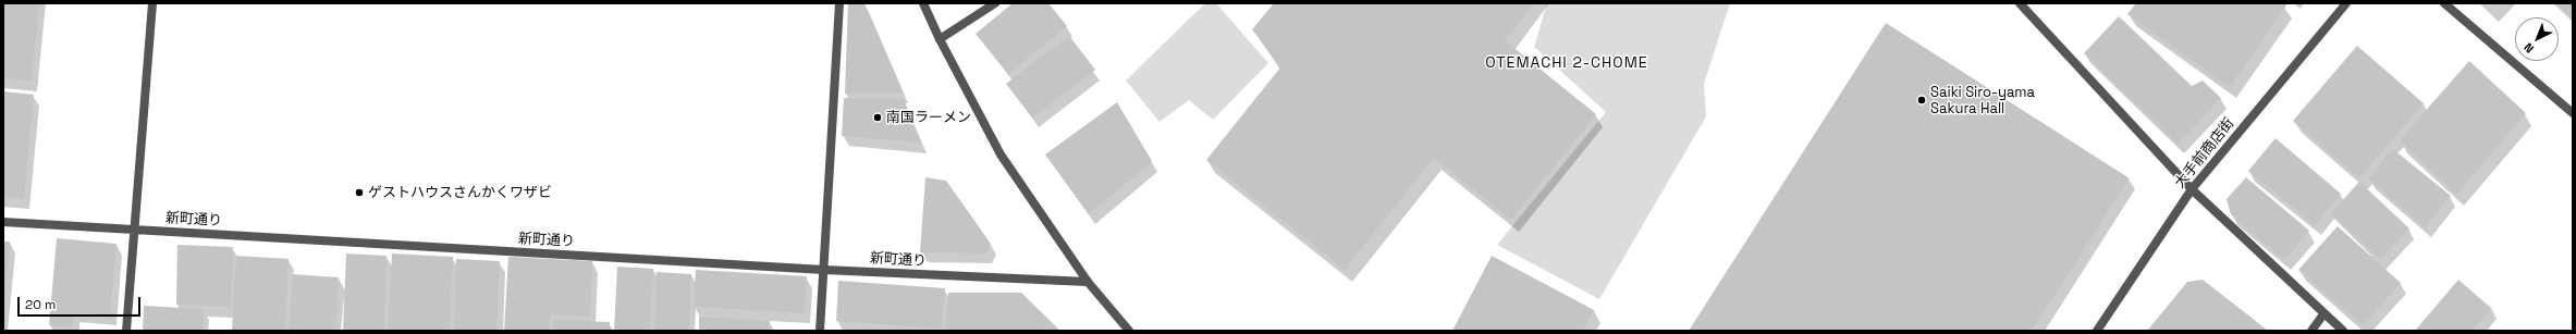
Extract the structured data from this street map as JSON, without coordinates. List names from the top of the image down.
{
  "streets": {
    "street": ["大手前商店街", "新町通り"]
  },
  "districts": ["OTEMACHI 2-CHOME"],
  "places": ["Saiki Siro-yama Sakura Hall", "南国ラーメン", "ゲストハウスさんかくワザビ"],
  "scale_bar": "20 m",
  "north": "bottom left"
}
